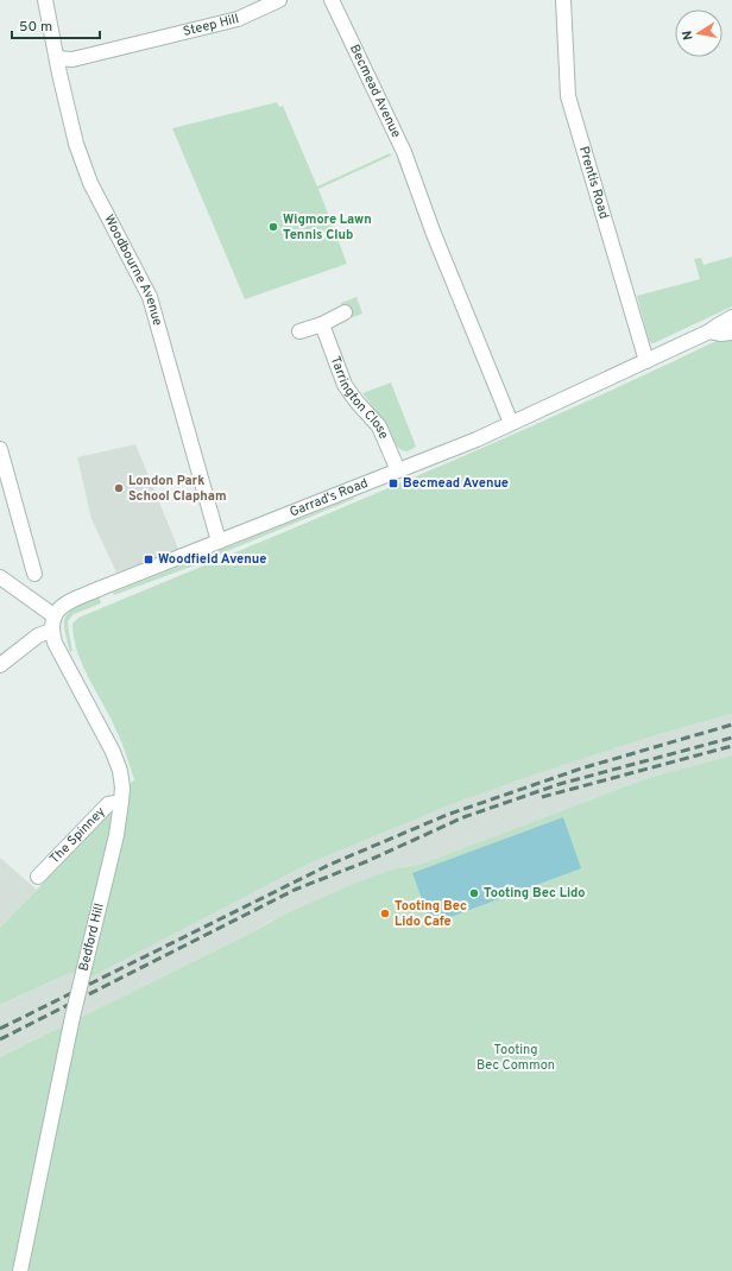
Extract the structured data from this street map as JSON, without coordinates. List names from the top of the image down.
{
  "streets": {
    "street": [
      "Steep Hill",
      "Becmead Avenue",
      "Prentis Road",
      "Woodbourne Avenue",
      "Tarrington Close",
      "Garrad's Road",
      "The Spinney",
      "Bedford Hill"
    ]
  },
  "crossings": [
    ["Steep Hill", "Woodbourne Avenue"],
    ["Becmead Avenue", "Garrad's Road"],
    ["Prentis Road", "Garrad's Road"],
    ["Woodbourne Avenue", "Garrad's Road"],
    ["Tarrington Close", "Garrad's Road"],
    ["Garrad's Road", "Bedford Hill"],
    ["The Spinney", "Bedford Hill"]
  ],
  "parks": ["Tooting Bec Common"],
  "places": {
    "other": [
      "Wigmore Lawn Tennis Club",
      "London Park School Clapham",
      "Tooting Bec Lido",
      "Tooting Bec Lido Cafe"
    ],
    "transit": ["Becmead Avenue", "Woodfield Avenue"]
  },
  "scale_bar": "50 m",
  "north": "left"
}
